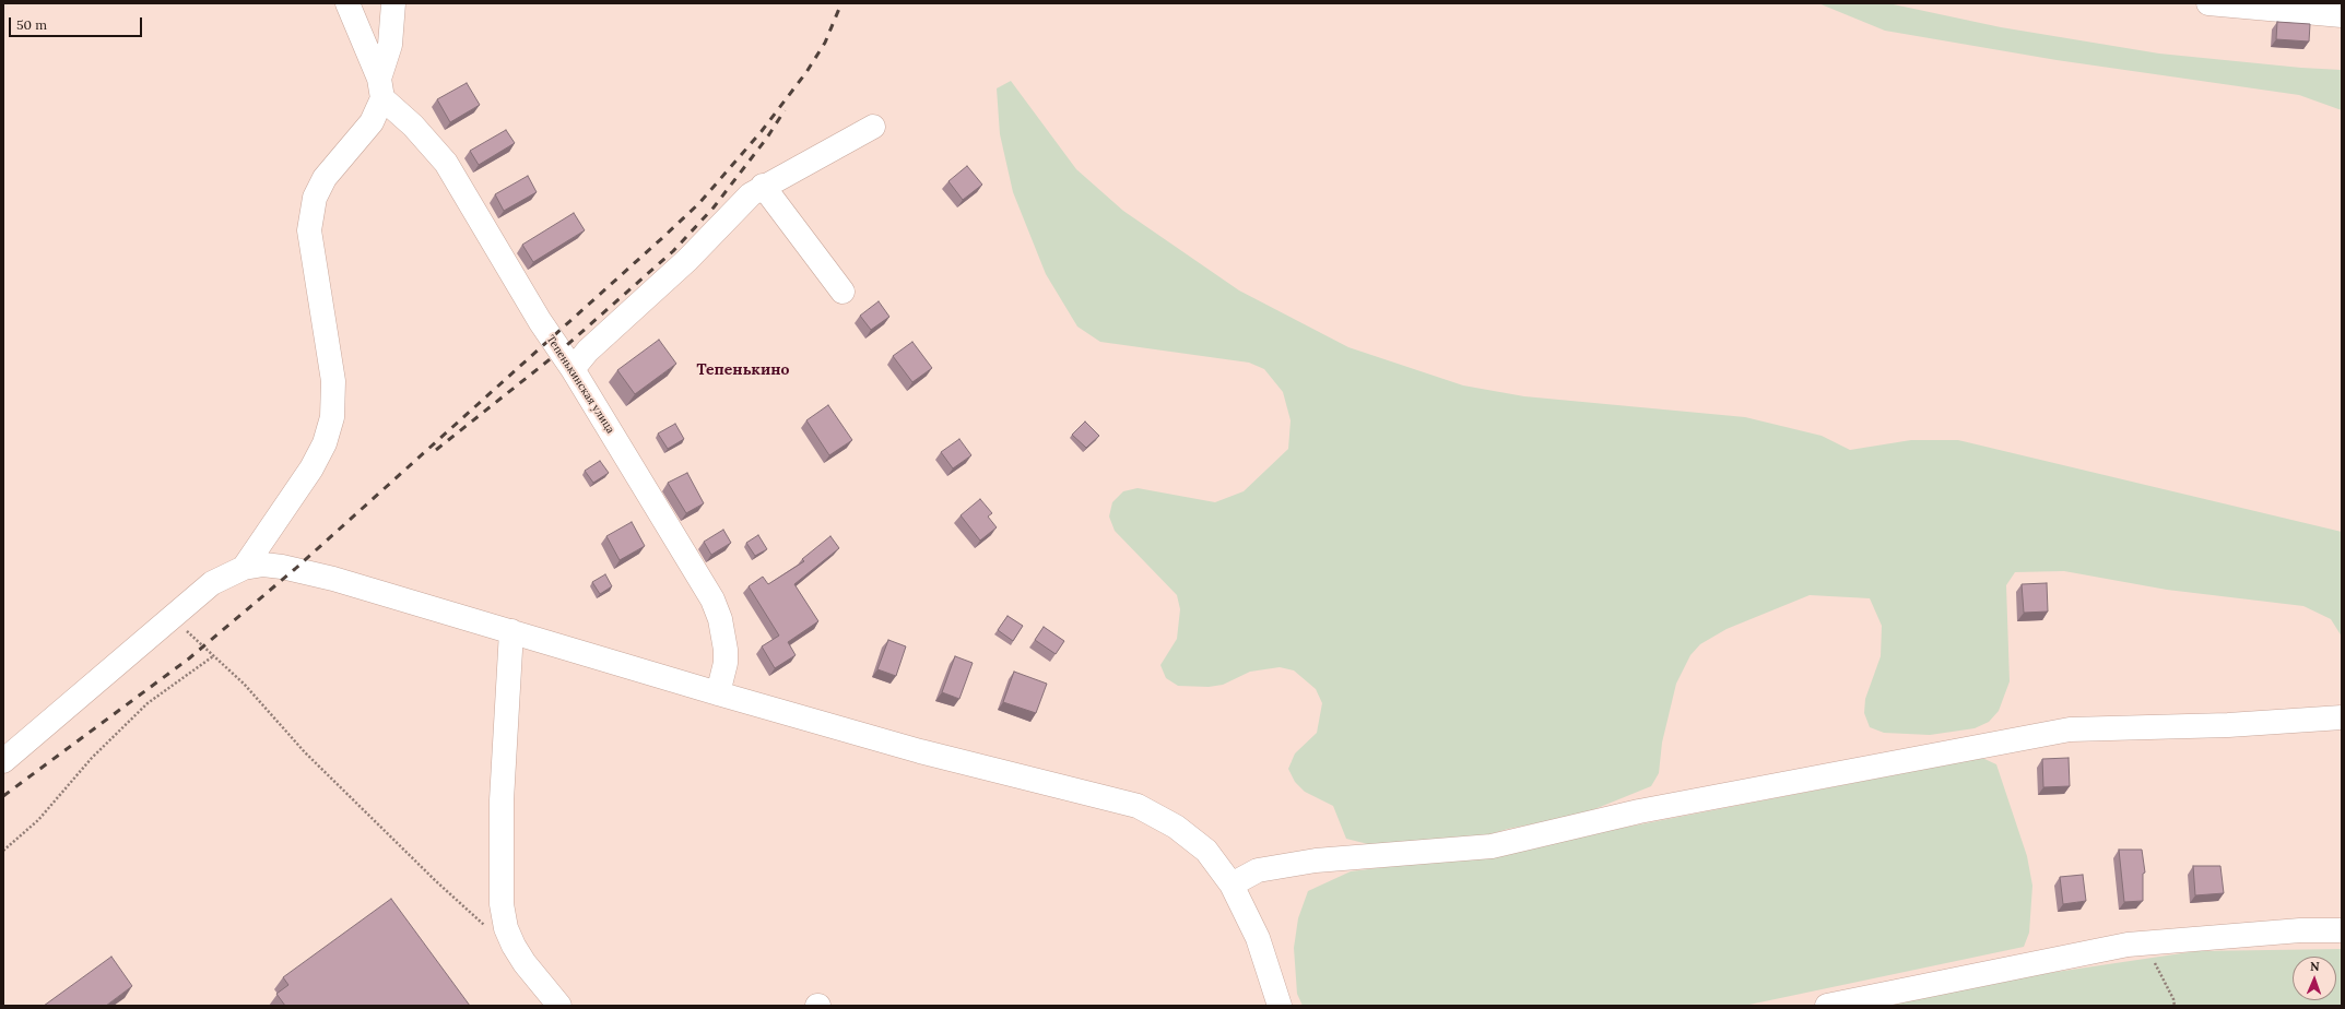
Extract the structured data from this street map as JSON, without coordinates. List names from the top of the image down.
{
  "streets": {
    "street": ["Тепенькинская улица"]
  },
  "districts": ["Тепенькино"],
  "scale_bar": "50 m",
  "north": "top"
}
